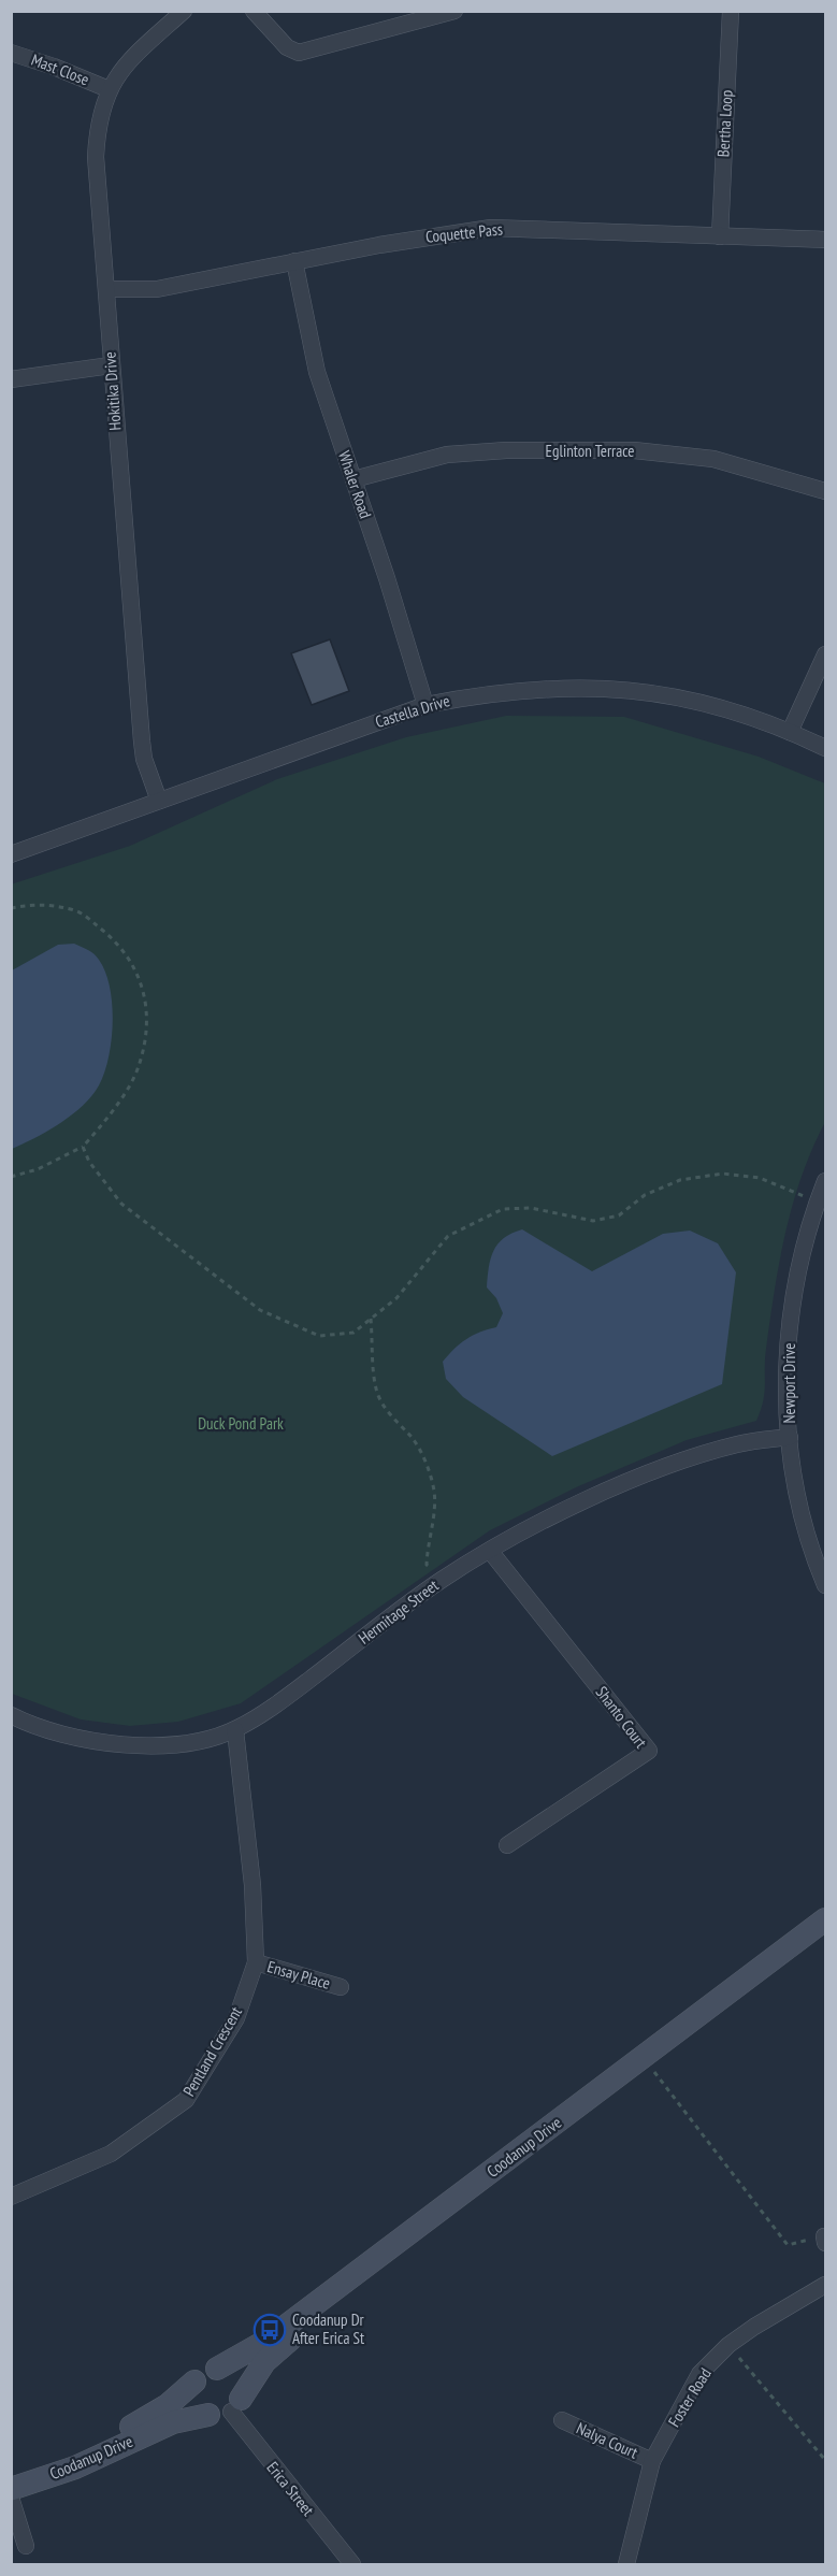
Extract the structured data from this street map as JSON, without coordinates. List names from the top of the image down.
{
  "streets": {
    "main road": ["Coodanup Drive"],
    "street": [
      "Mast Close",
      "Bertha Loop",
      "Coquette Pass",
      "Hokitika Drive",
      "Eglinton Terrace",
      "Whaler Road",
      "Castella Drive",
      "Newport Drive",
      "Hermitage Street",
      "Shanto Court",
      "Ensay Place",
      "Pentland Crescent",
      "Foster Road",
      "Nalya Court",
      "Erica Street"
    ]
  },
  "crossings": [
    ["Mast Close", "Hokitika Drive"],
    ["Bertha Loop", "Coquette Pass"],
    ["Coquette Pass", "Hokitika Drive"],
    ["Coquette Pass", "Whaler Road"],
    ["Hokitika Drive", "Castella Drive"],
    ["Eglinton Terrace", "Whaler Road"],
    ["Whaler Road", "Castella Drive"],
    ["Newport Drive", "Hermitage Street"],
    ["Hermitage Street", "Shanto Court"],
    ["Hermitage Street", "Pentland Crescent"],
    ["Ensay Place", "Pentland Crescent"],
    ["Coodanup Drive", "Erica Street"],
    ["Foster Road", "Nalya Court"]
  ],
  "parks": ["Duck Pond Park"],
  "places": {
    "bus stop": ["Coodanup Dr After Erica St"]
  }
}
